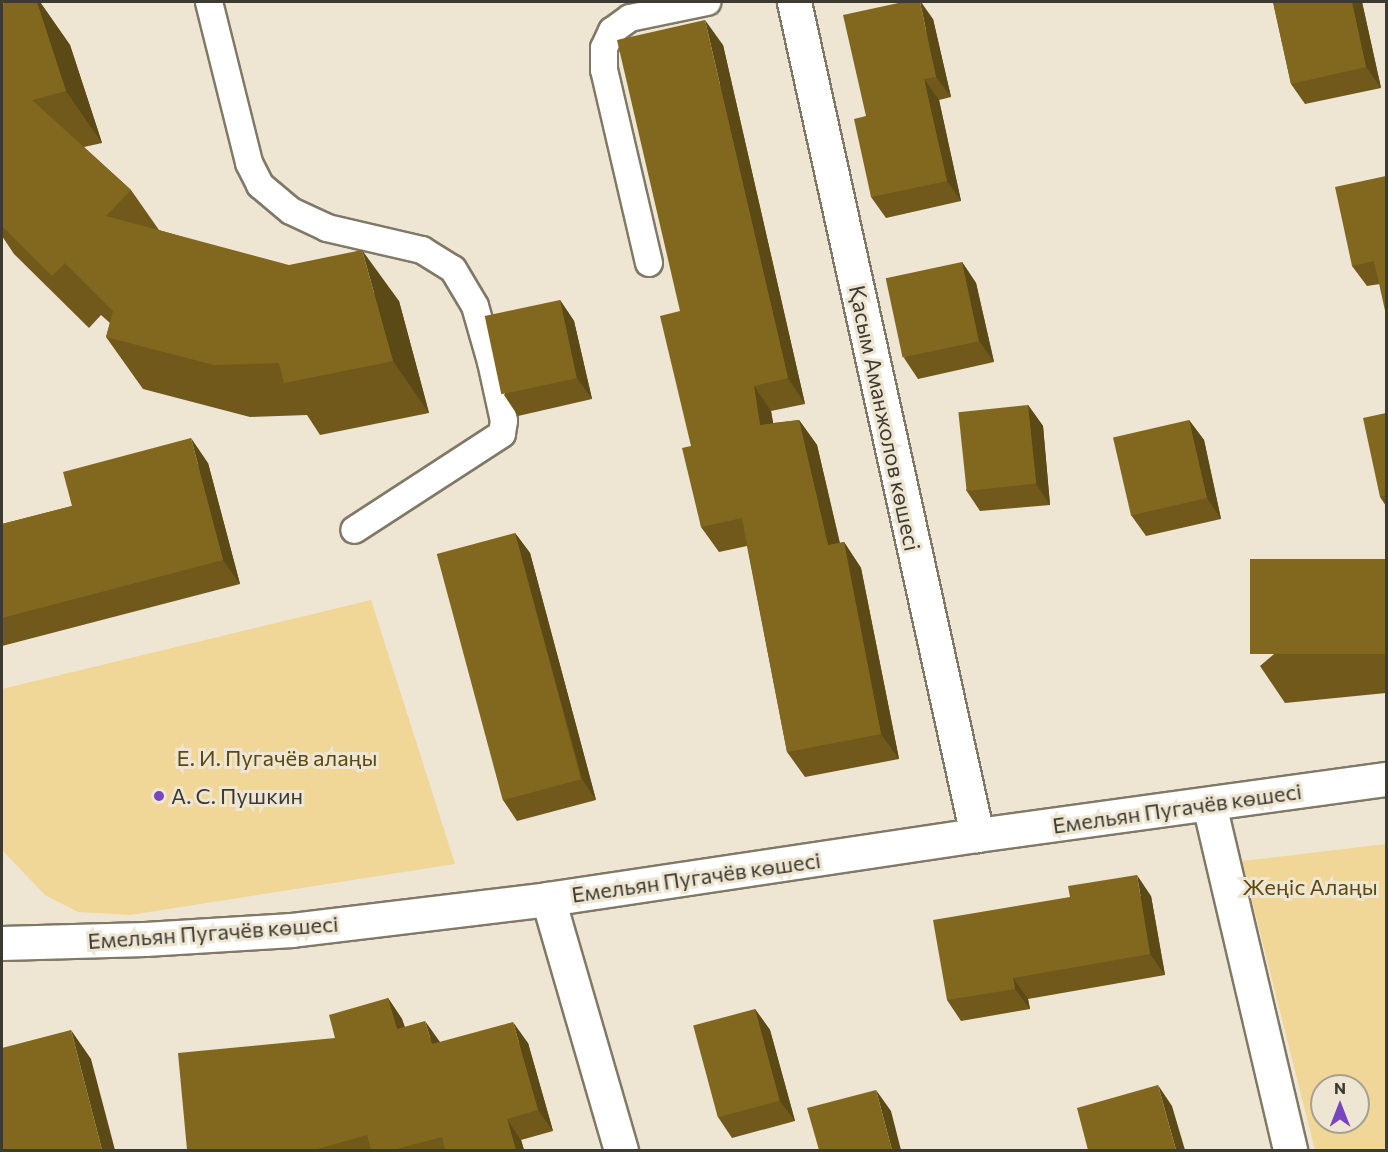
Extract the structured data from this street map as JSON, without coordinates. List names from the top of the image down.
{
  "streets": {
    "street": ["Қасым Аманжолов көшесі", "Емельян Пугачёв көшесі"]
  },
  "crossings": [
    ["Қасым Аманжолов көшесі", "Емельян Пугачёв көшесі"]
  ],
  "parks": ["Е. И. Пугачёв алаңы", "Жеңіс Алаңы"],
  "places": ["А. С. Пушкин"],
  "north": "top"
}
